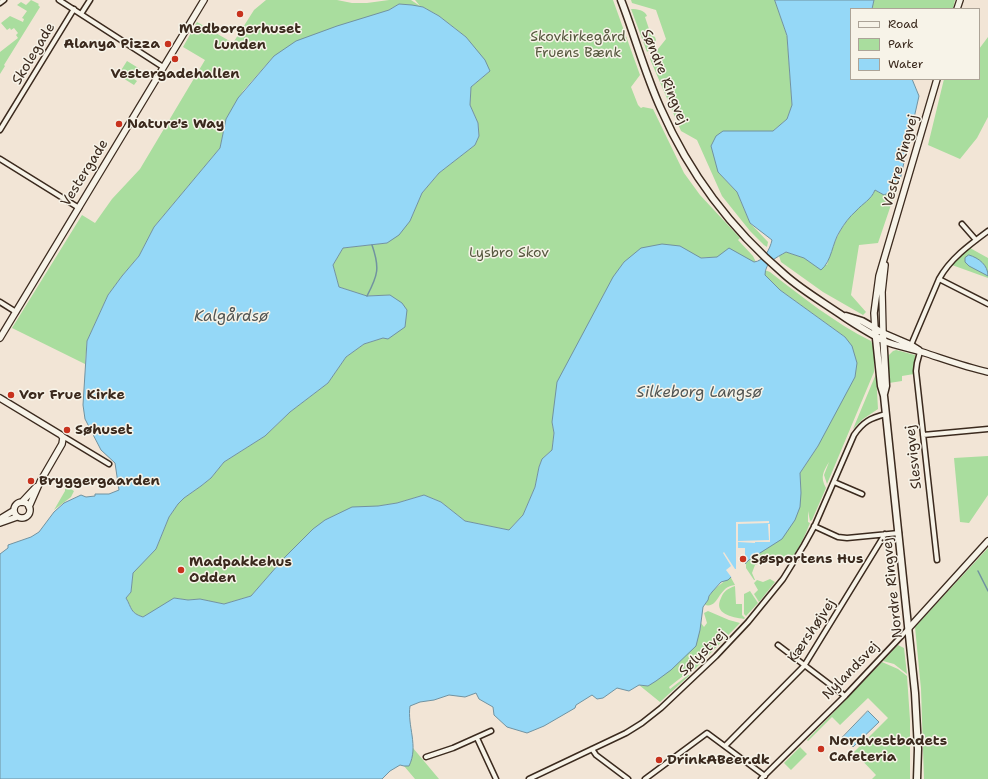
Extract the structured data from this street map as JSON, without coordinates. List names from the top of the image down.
{
  "streets": {
    "main road": ["Søndre Ringvej", "Nordre Ringvej"],
    "street": [
      "Skolegade",
      "Vestre Ringvej",
      "Vestergade",
      "Slesvigvej",
      "Kærshøjvej",
      "Sølystvej",
      "Nylandsvej"
    ]
  },
  "crossings": [
    ["Søndre Ringvej", "Vestre Ringvej"],
    ["Søndre Ringvej", "Nordre Ringvej"],
    ["Vestre Ringvej", "Nordre Ringvej"],
    ["Nordre Ringvej", "Sølystvej"],
    ["Nordre Ringvej", "Nylandsvej"]
  ],
  "water": ["Kalgårdsø", "Silkeborg Langsø"],
  "parks": ["Skovkirkegård Fruens Bænk", "Lysbro Skov"],
  "places": [
    "Medborgerhuset Lunden",
    "Alanya Pizza",
    "Vestergadehallen",
    "Nature's Way",
    "Vor Frue Kirke",
    "Søhuset",
    "Bryggergaarden",
    "Søsportens Hus",
    "Madpakkehus Odden",
    "Nordvestbadets Cafeteria",
    "DrinkABeer.dk"
  ],
  "legend": ["Road", "Park", "Water"]
}
